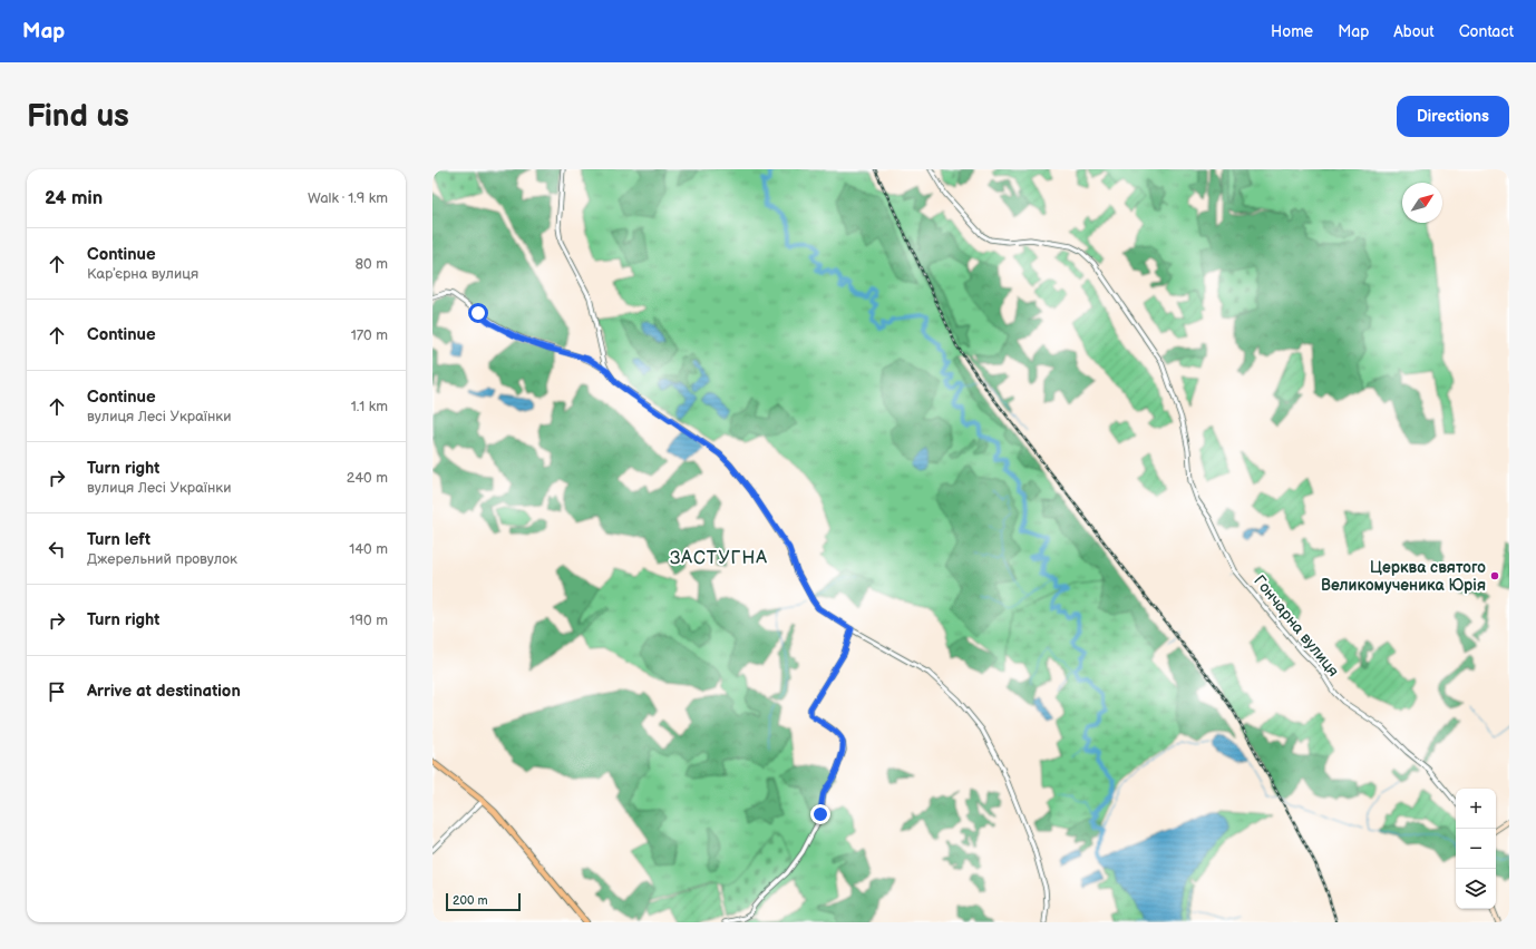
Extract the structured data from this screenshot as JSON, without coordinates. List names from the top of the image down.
{
  "streets": {
    "street": ["Гончарна вулиця"]
  },
  "districts": ["ЗАСТУГНА"],
  "places": ["Церква святого Великомученика Юрія"],
  "scale_bar": "200 m",
  "north": "top right",
  "page": {
    "header": "Map",
    "nav": [
      "Home",
      "Map",
      "About",
      "Contact"
    ],
    "buttons": "Directions",
    "title": "Find us",
    "heading": ["24 min", "Walk · 1.9 km"],
    "list": [
      ["Continue", "Карʼєрна вулиця", "80 m"],
      ["Continue", "170 m"],
      ["Continue", "вулиця Лесі Українки", "1.1 km"],
      ["Turn right", "вулиця Лесі Українки", "240 m"],
      ["Turn left", "Джерельний провулок", "140 m"],
      ["Turn right", "190 m"],
      "Arrive at destination"
    ],
    "map_buttons": ["+", "−"],
    "scale": "200 m"
  }
}
